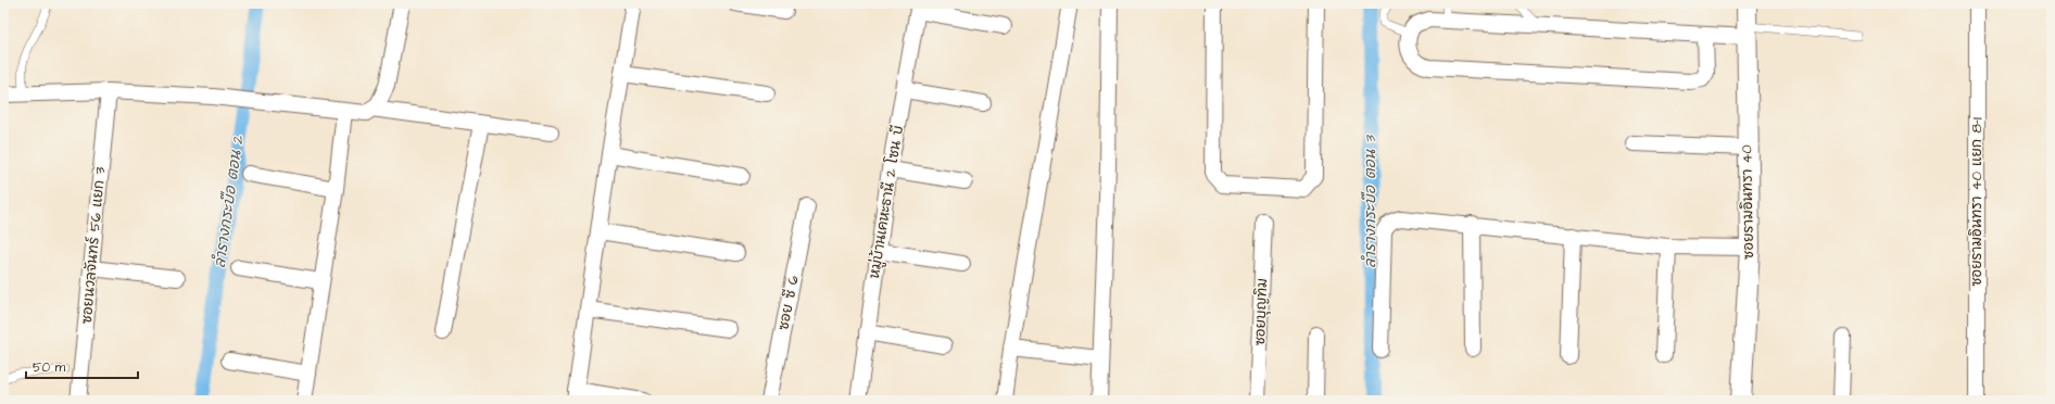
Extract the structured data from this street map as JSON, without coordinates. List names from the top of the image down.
{
  "streets": {
    "street": [
      "หมู่บ้านเคหะธานี 2 โซน บี",
      "ซอยรามอินทรา 40",
      "ซอยรามอินทรา 40 แยก 8-1",
      "ซอยนวลจันทร์ 56 แยก 3",
      "ซอย ซี 6",
      "ซอยบุญทิม"
    ]
  },
  "water": ["ลำรางกระบือ ตอน 2", "ลำรางกระบือ ตอน 3"],
  "scale_bar": "50 m"
}
